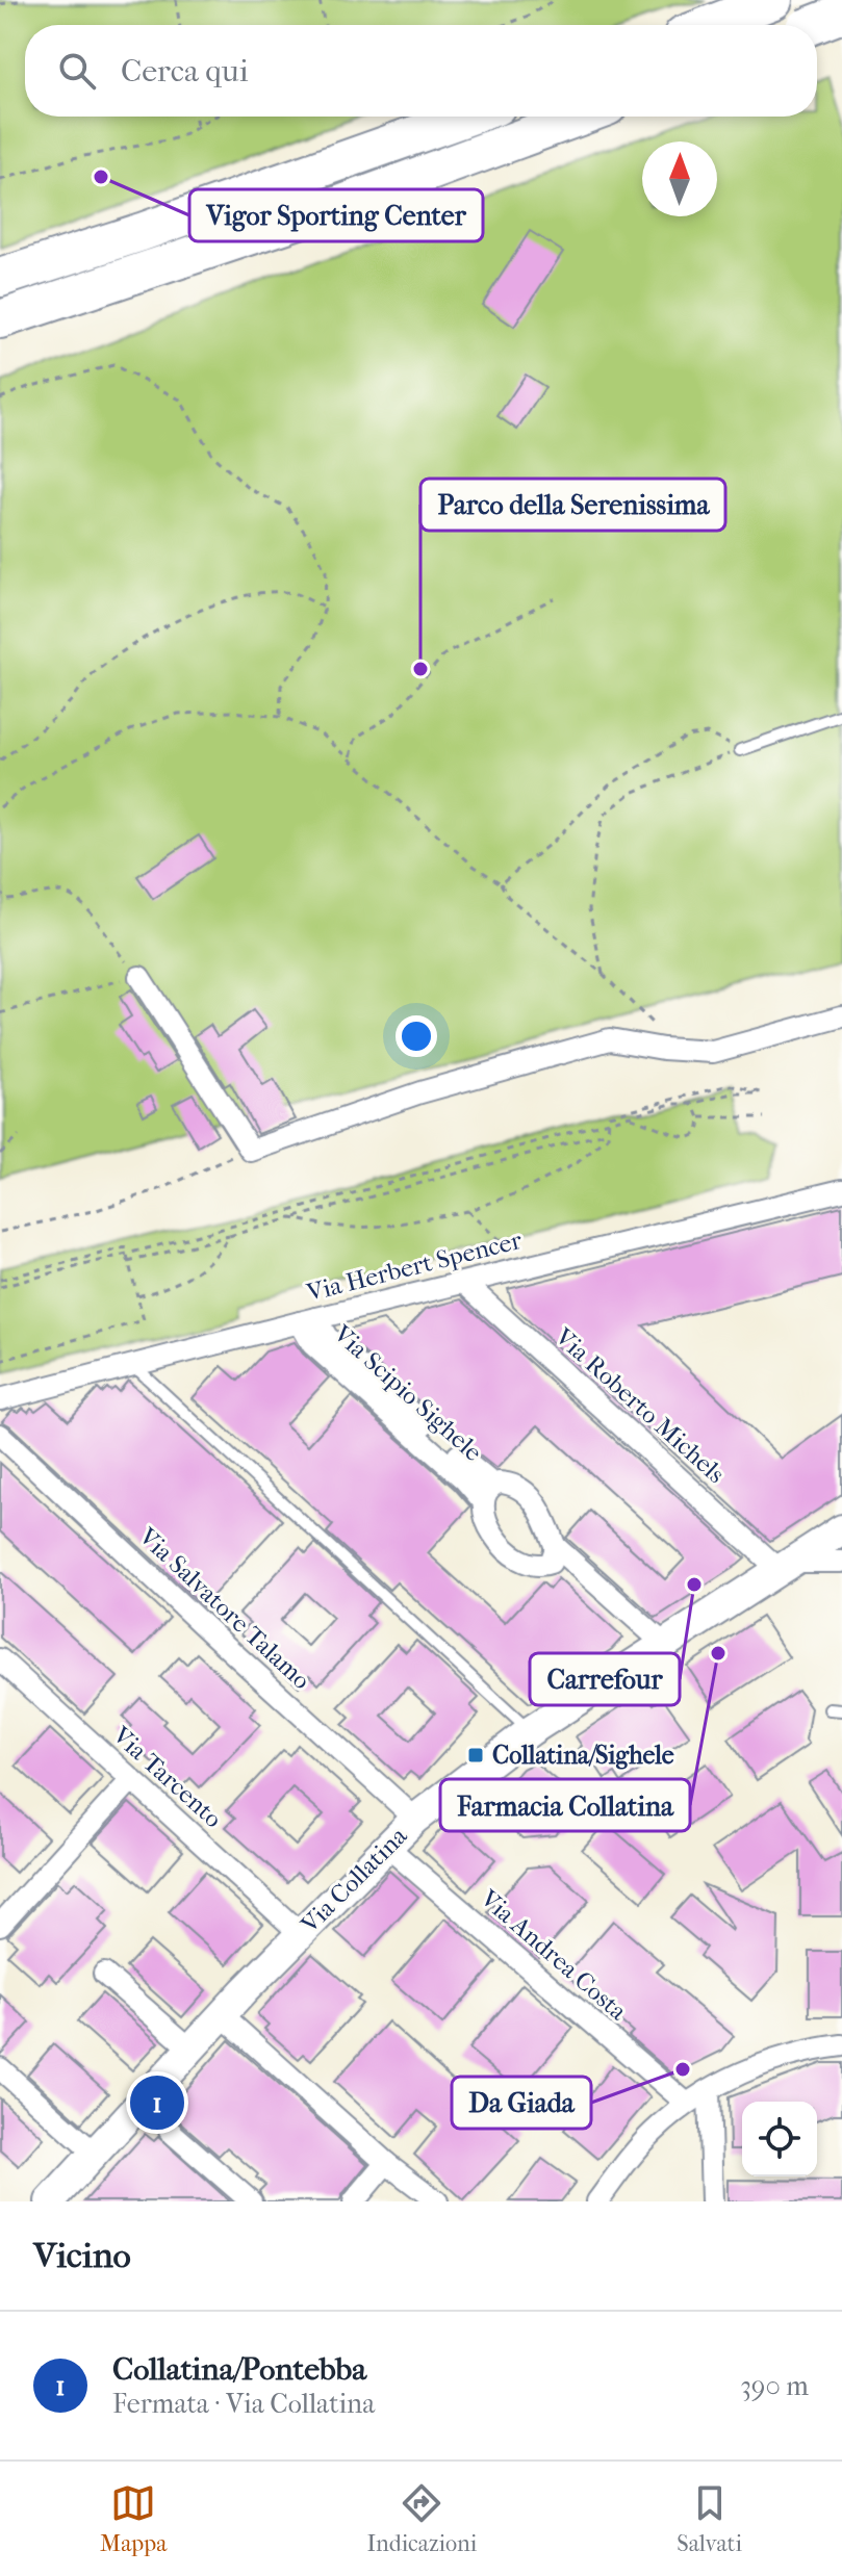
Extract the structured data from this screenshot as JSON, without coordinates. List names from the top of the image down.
{
  "streets": {
    "street": [
      "Via Herbert Spencer",
      "Via Scipio Sighele",
      "Via Roberto Michels",
      "Via Salvatore Talamo",
      "Via Tarcento",
      "Via Collatina",
      "Via Andrea Costa"
    ]
  },
  "crossings": [
    ["Via Herbert Spencer", "Via Scipio Sighele"],
    ["Via Herbert Spencer", "Via Roberto Michels"],
    ["Via Scipio Sighele", "Via Collatina"],
    ["Via Roberto Michels", "Via Collatina"],
    ["Via Salvatore Talamo", "Via Collatina"],
    ["Via Tarcento", "Via Collatina"],
    ["Via Collatina", "Via Andrea Costa"]
  ],
  "places": {
    "other": [
      "Vigor Sporting Center",
      "Parco della Serenissima",
      "Carrefour",
      "Farmacia Collatina",
      "Da Giada"
    ],
    "transit": ["Collatina/Sighele"]
  },
  "north": "top",
  "page": {
    "search": "Cerca qui",
    "pins": "1",
    "heading": "Vicino",
    "list": [
      {
        "mark": "1",
        "name": "Collatina/Pontebba",
        "note": "Fermata · Via Collatina",
        "value": "390 m"
      }
    ],
    "nav": ["Mappa", "Indicazioni", "Salvati"]
  }
}
